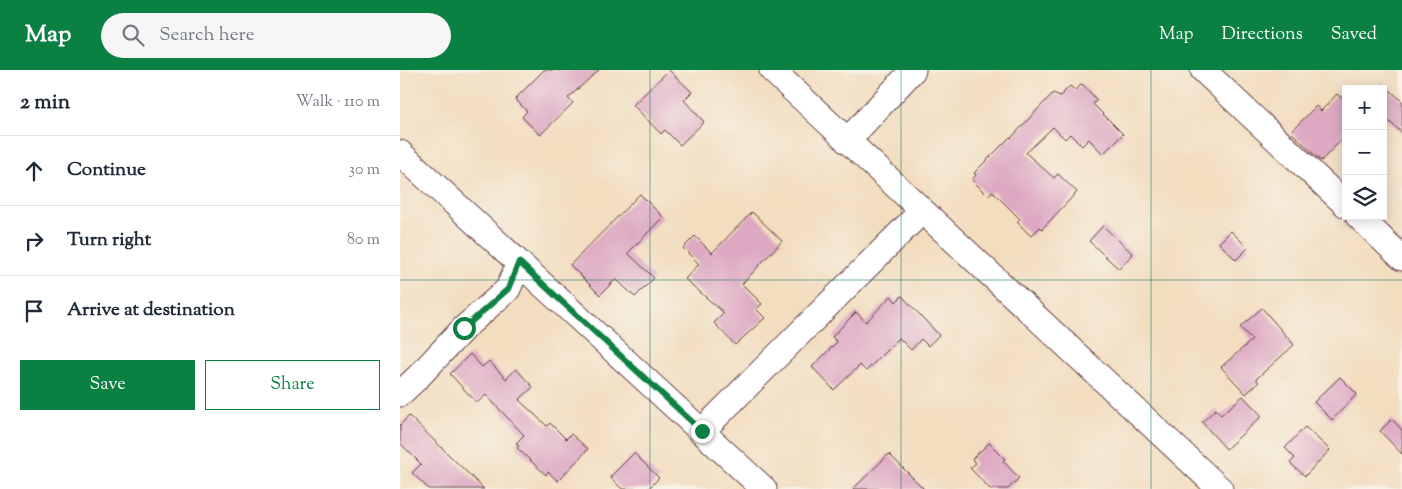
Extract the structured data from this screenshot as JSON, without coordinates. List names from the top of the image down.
{
  "page": {
    "header": "Map",
    "search": "Search here",
    "nav": ["Map", "Directions", "Saved"],
    "heading": ["2 min", "Walk · 110 m"],
    "map_buttons": ["+", "−"],
    "list": [
      ["Continue", "30 m"],
      ["Turn right", "80 m"],
      "Arrive at destination"
    ],
    "buttons": ["Save", "Share"]
  }
}
